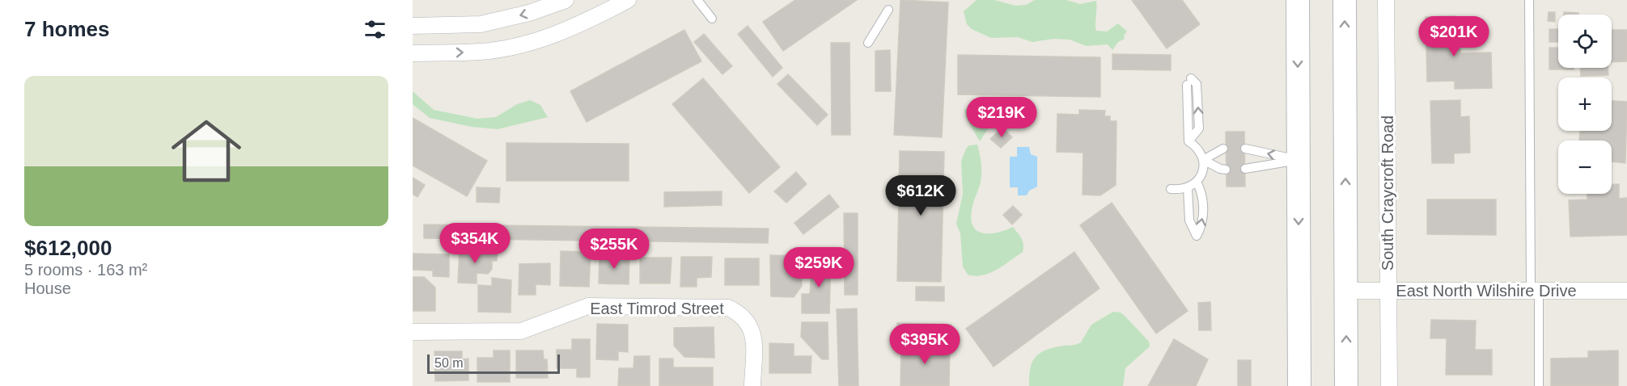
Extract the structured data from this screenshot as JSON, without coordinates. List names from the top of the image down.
{
  "streets": {
    "street": ["South Craycroft Road", "East North Wilshire Drive", "East Timrod Street"]
  },
  "crossings": [
    ["South Craycroft Road", "East North Wilshire Drive"]
  ],
  "scale_bar": "50 m",
  "page": {
    "heading": "7 homes",
    "map_buttons": ["+", "−"],
    "price": [
      "$201K",
      "$219K",
      "$612K",
      "$354K",
      "$255K",
      "$259K",
      "$395K"
    ],
    "list": [
      {
        "name": "$612,000",
        "note": "5 rooms · 163 m² · House"
      }
    ],
    "scale": "50 m"
  }
}
